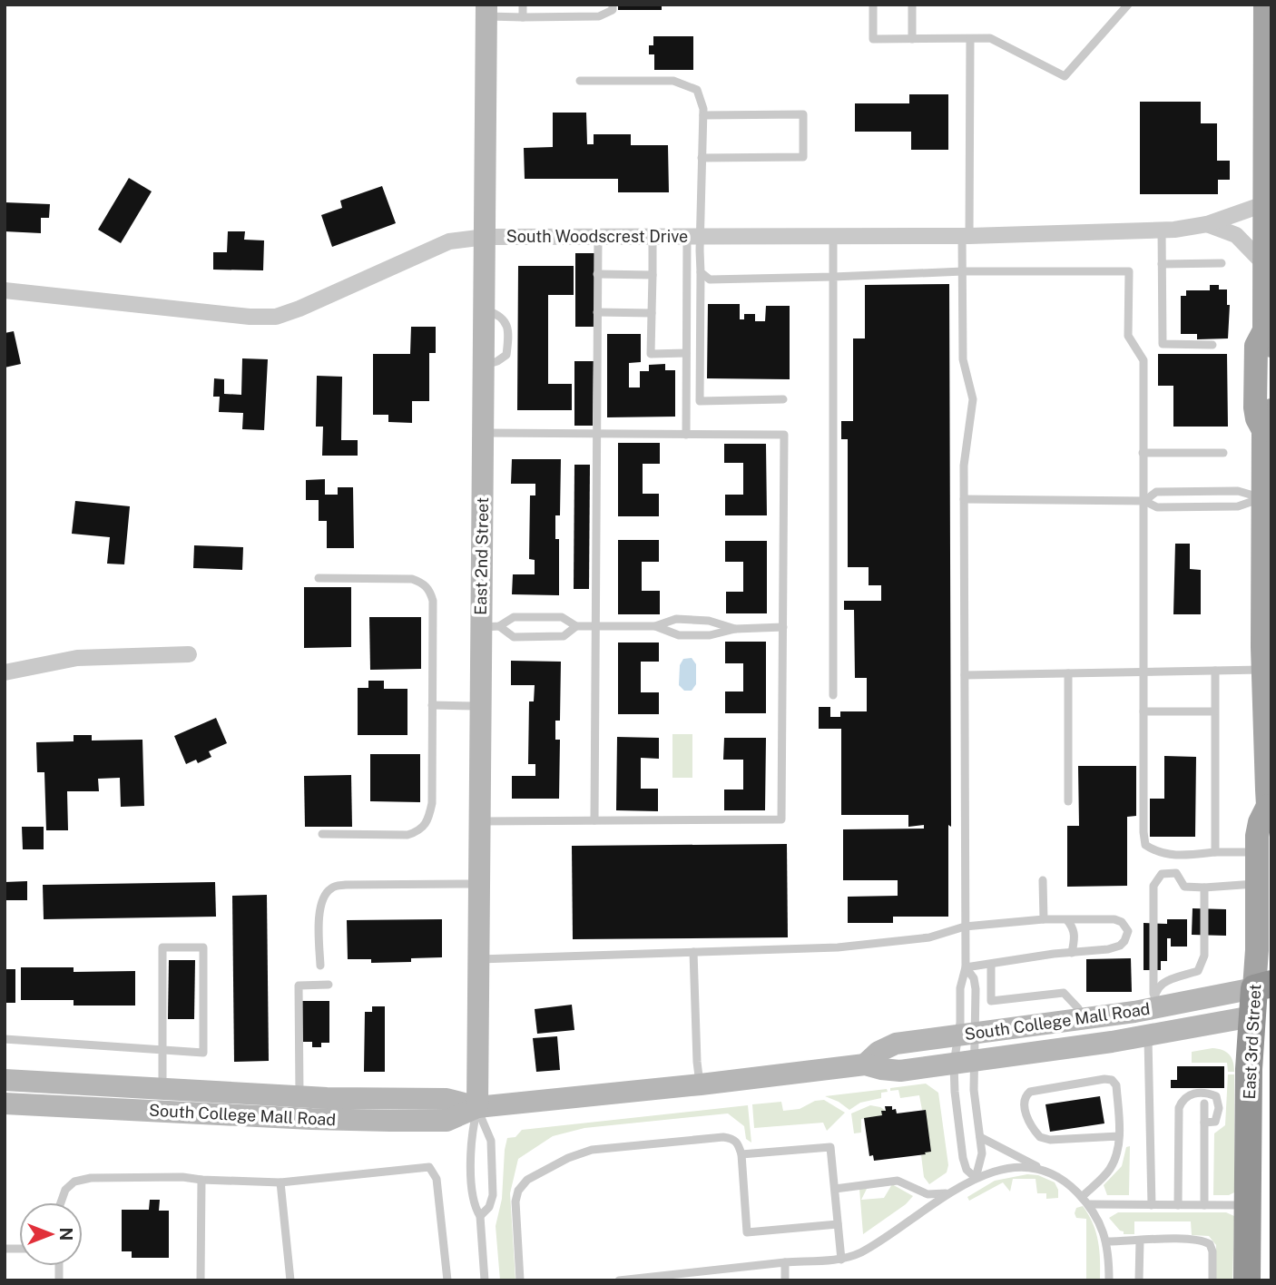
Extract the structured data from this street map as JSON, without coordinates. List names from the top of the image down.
{
  "streets": {
    "highway": ["East 3rd Street"],
    "main road": ["East 2nd Street", "South College Mall Road"],
    "street": ["South Woodscrest Drive"]
  },
  "crossings": [
    ["South Woodscrest Drive", "East 2nd Street"],
    ["South Woodscrest Drive", "East 3rd Street"],
    ["East 2nd Street", "South College Mall Road"],
    ["South College Mall Road", "East 3rd Street"]
  ],
  "north": "right"
}
